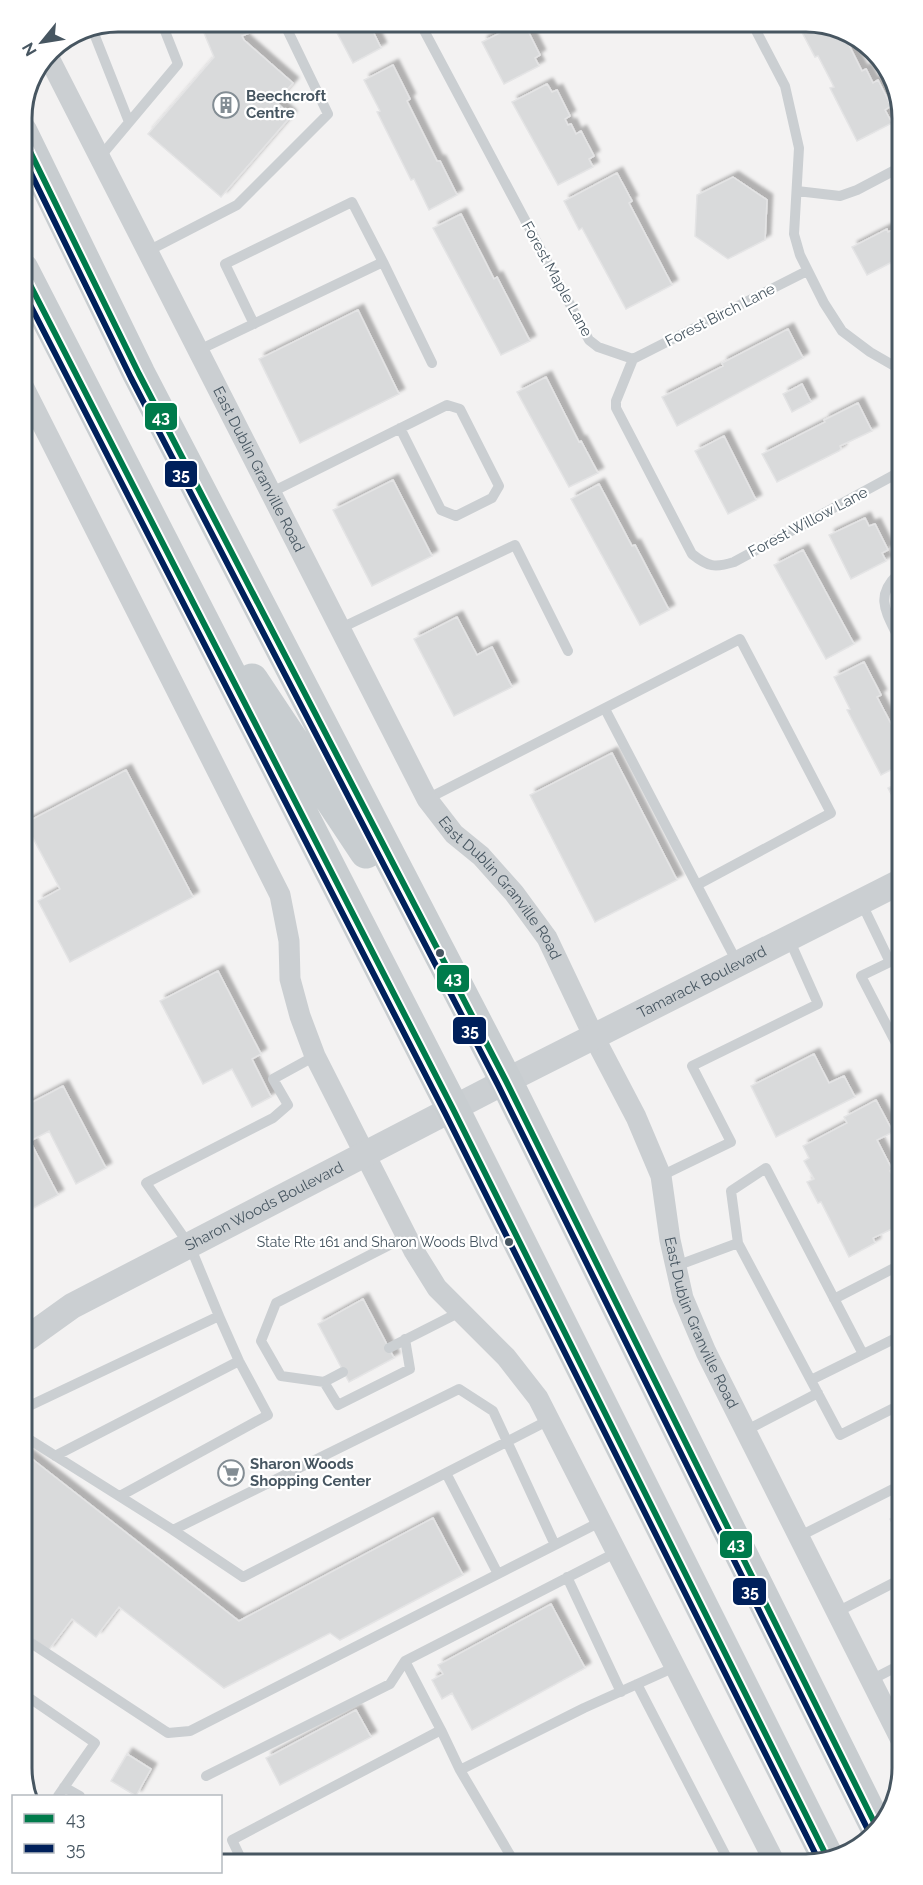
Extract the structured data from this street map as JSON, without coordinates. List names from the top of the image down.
{
  "streets": {
    "street": ["East Dublin Granville Road", "Tamarack Boulevard", "Sharon Woods Boulevard"],
    "lane": ["Forest Maple Lane", "Forest Birch Lane", "Forest Willow Lane"]
  },
  "crossings": [
    ["Forest Maple Lane", "Forest Birch Lane"],
    ["Forest Maple Lane", "Forest Willow Lane"],
    ["Forest Birch Lane", "Forest Willow Lane"],
    ["East Dublin Granville Road", "Tamarack Boulevard"],
    ["Tamarack Boulevard", "Sharon Woods Boulevard"]
  ],
  "places": {
    "building": ["Beechcroft Centre"],
    "other": ["State Rte 161 and Sharon Woods Blvd"],
    "supermarket": ["Sharon Woods Shopping Center"]
  },
  "lines": ["transit line 43", "transit line 35"],
  "legend": ["43", "35"],
  "north": "bottom left"
}
